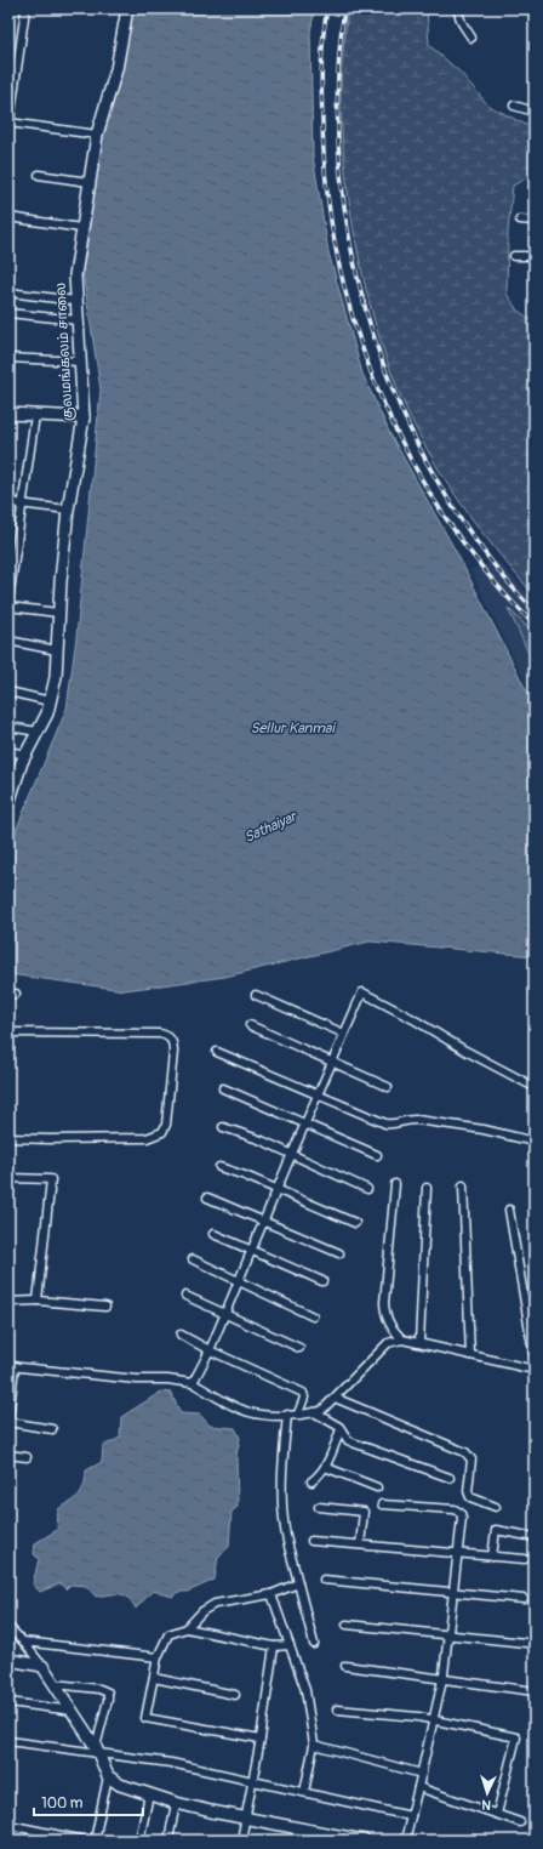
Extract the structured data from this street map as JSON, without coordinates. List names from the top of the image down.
{
  "streets": {
    "main road": ["குலமங்கலம் சாலை"]
  },
  "water": ["Sellur Kanmai", "Sathaiyar"],
  "scale_bar": "100 m",
  "north": "bottom"
}
